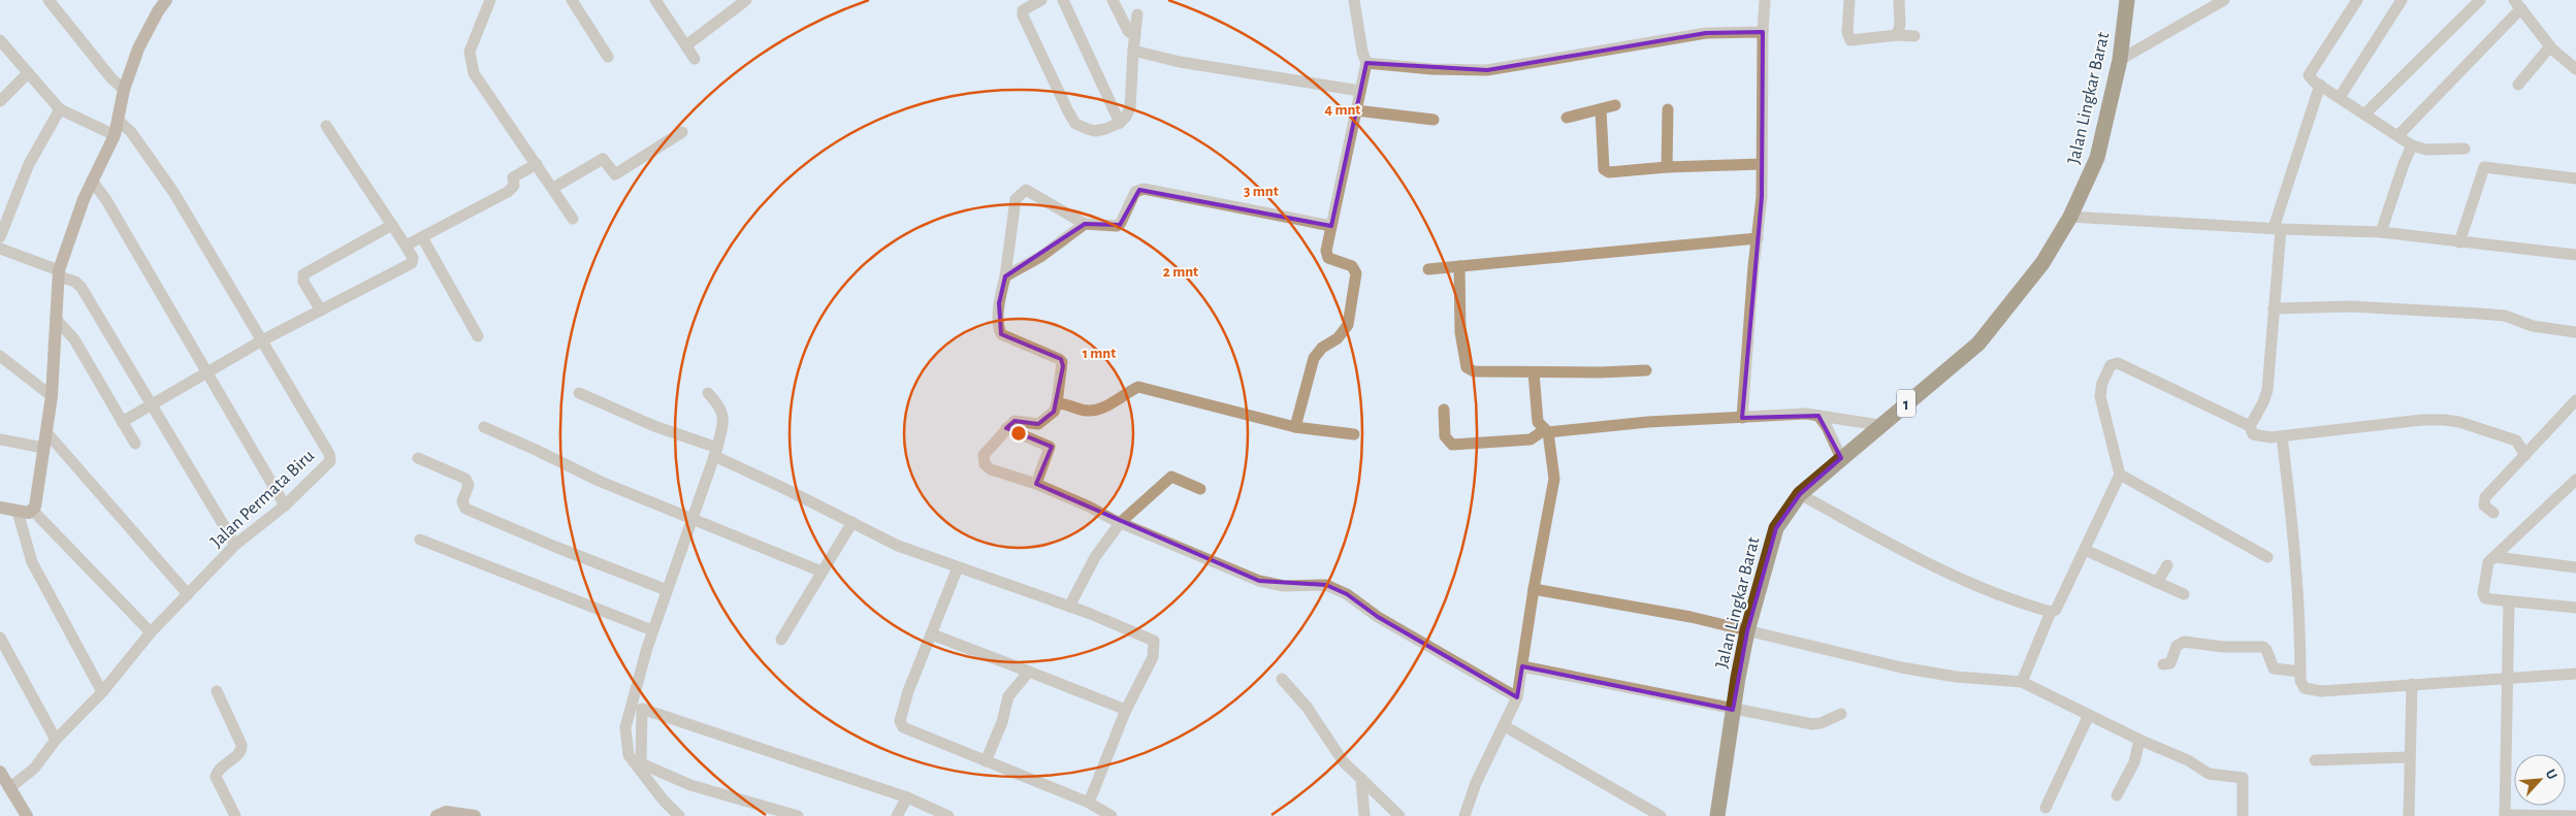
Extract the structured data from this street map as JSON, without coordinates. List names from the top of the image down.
{
  "streets": {
    "highway": ["Jalan Lingkar Barat", "1"],
    "street": ["Jalan Permata Biru"]
  },
  "north": "top right",
  "rings": [
    "4 mnt",
    "3 mnt",
    "2 mnt",
    "1 mnt"
  ]
}
